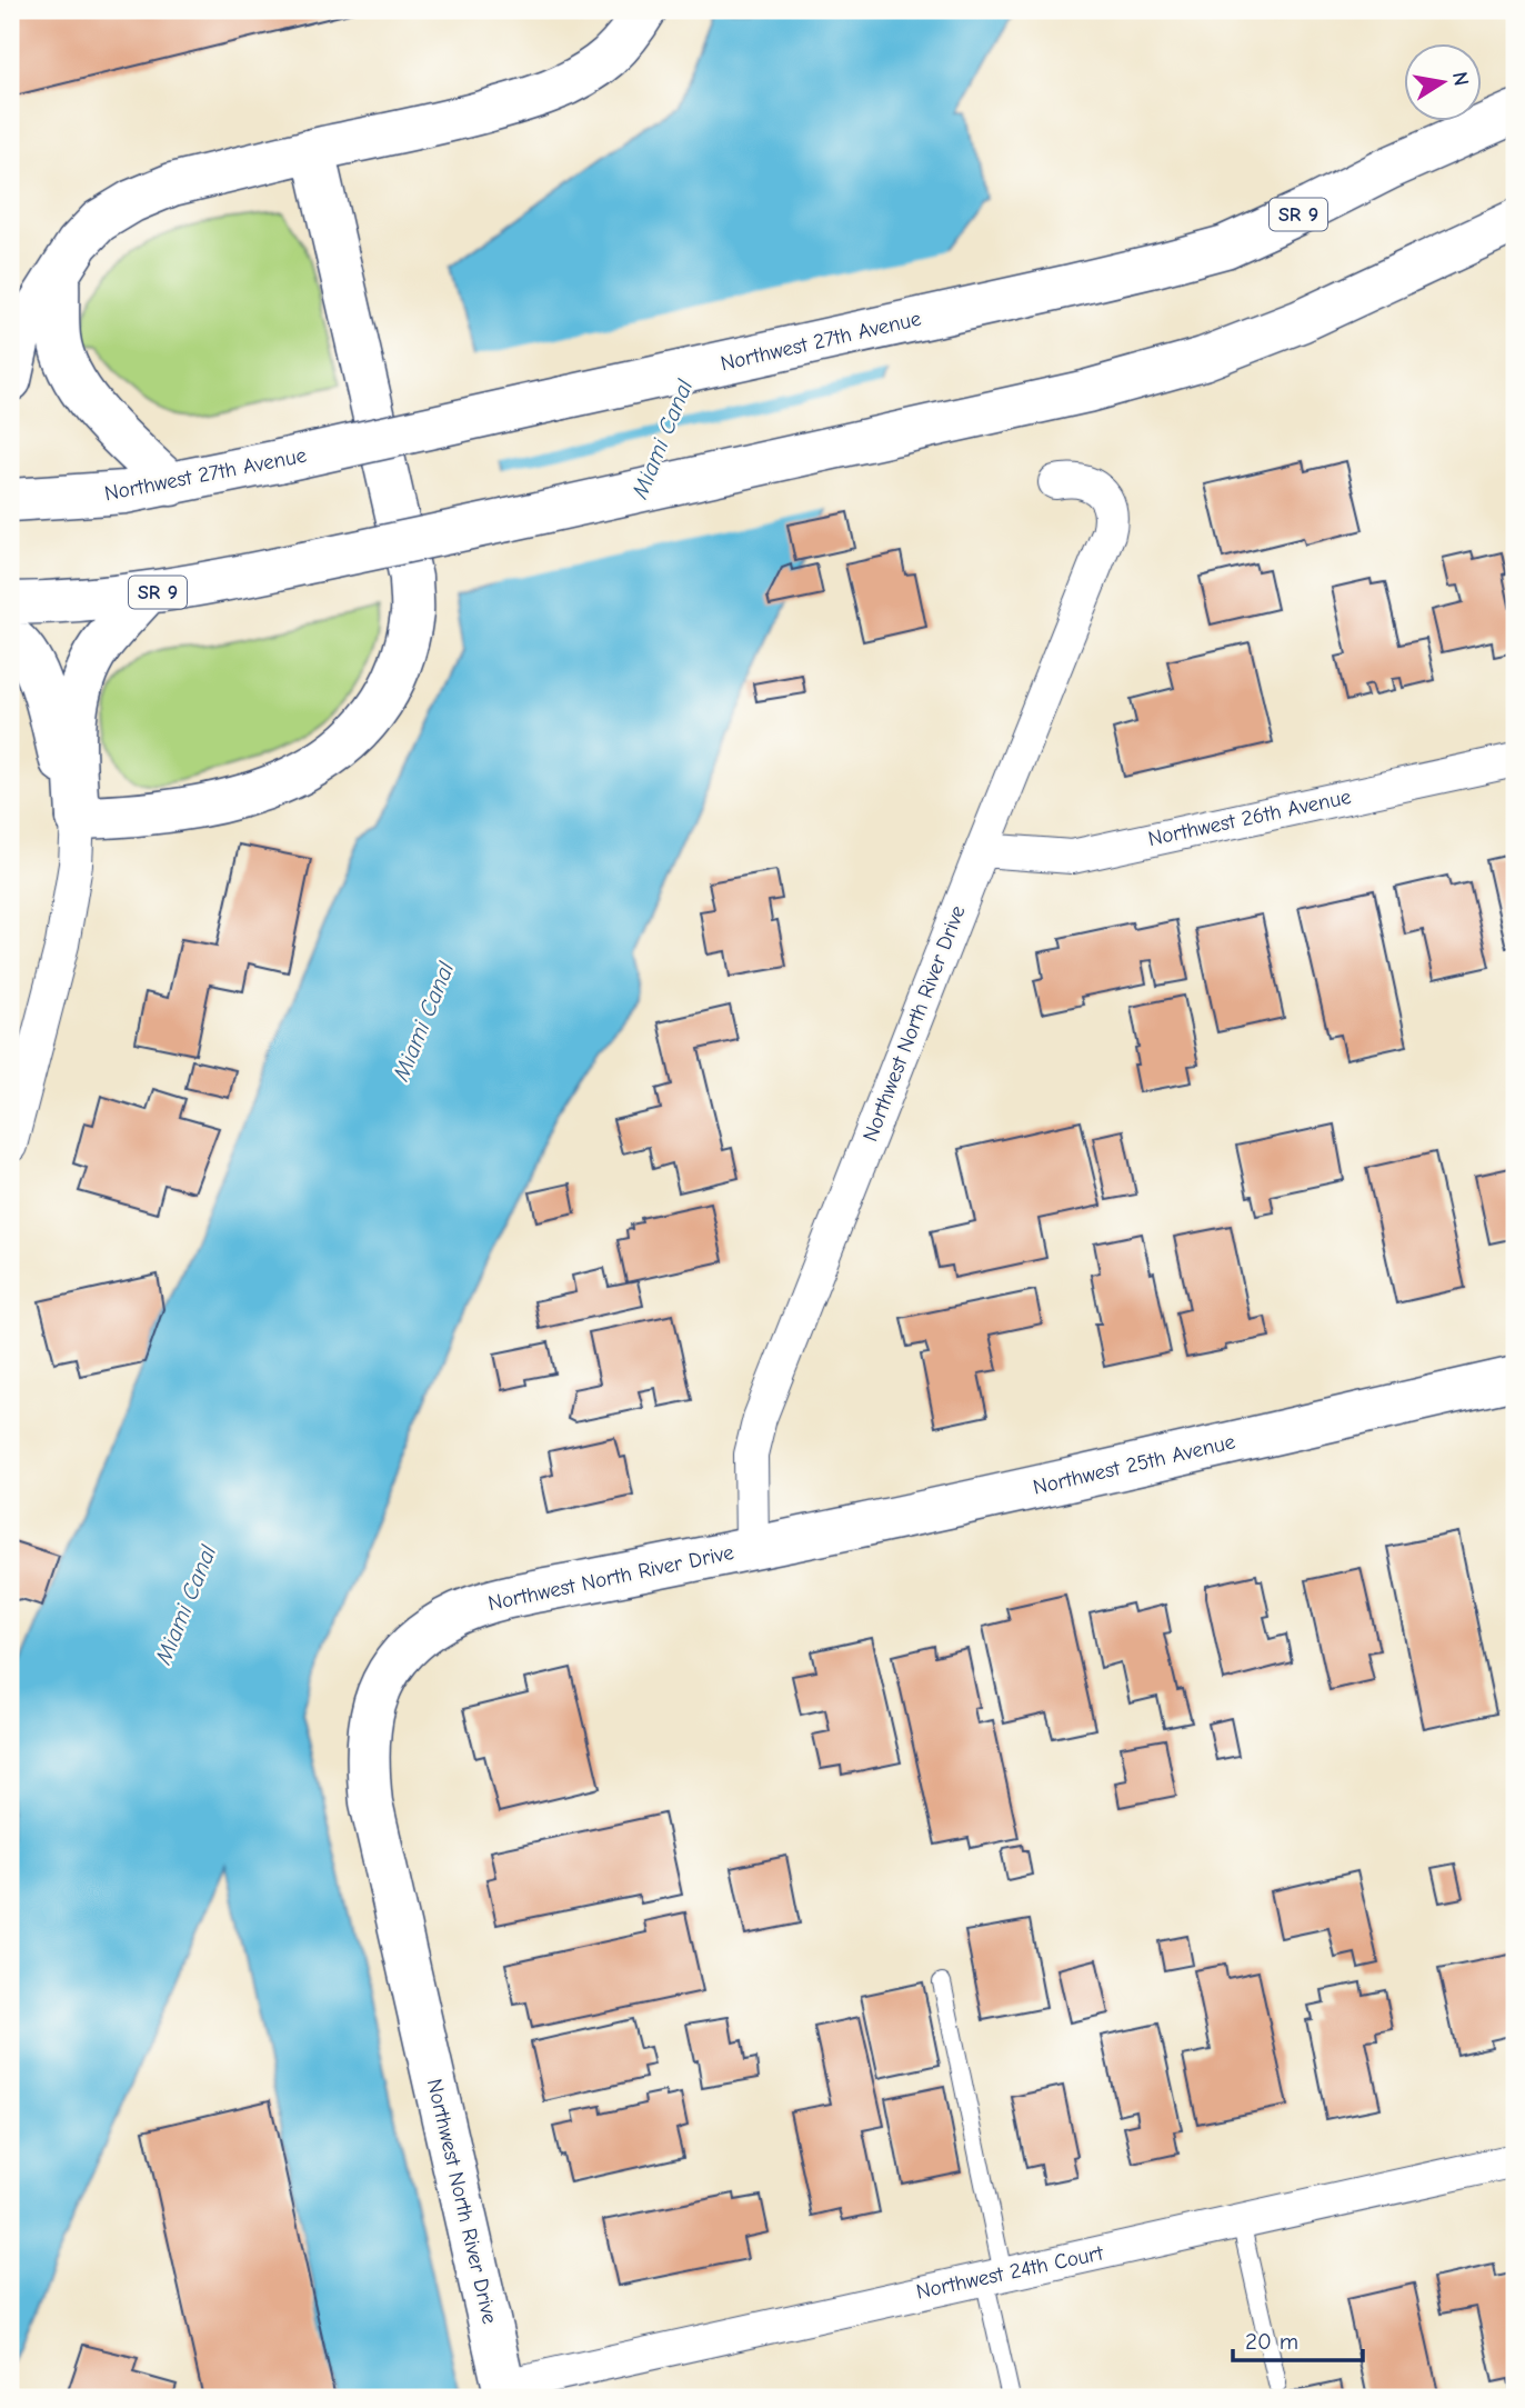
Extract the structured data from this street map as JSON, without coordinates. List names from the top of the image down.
{
  "streets": {
    "main road": [
      "SR 9",
      "Northwest 27th Avenue",
      "Northwest North River Drive",
      "Northwest 25th Avenue"
    ],
    "street": ["Northwest 26th Avenue", "Northwest 24th Court"]
  },
  "crossings": [
    ["Northwest 26th Avenue", "Northwest North River Drive"],
    ["Northwest North River Drive", "Northwest 25th Avenue"],
    ["Northwest North River Drive", "Northwest 24th Court"]
  ],
  "water": ["Miami Canal"],
  "scale_bar": "20 m",
  "north": "right"
}
